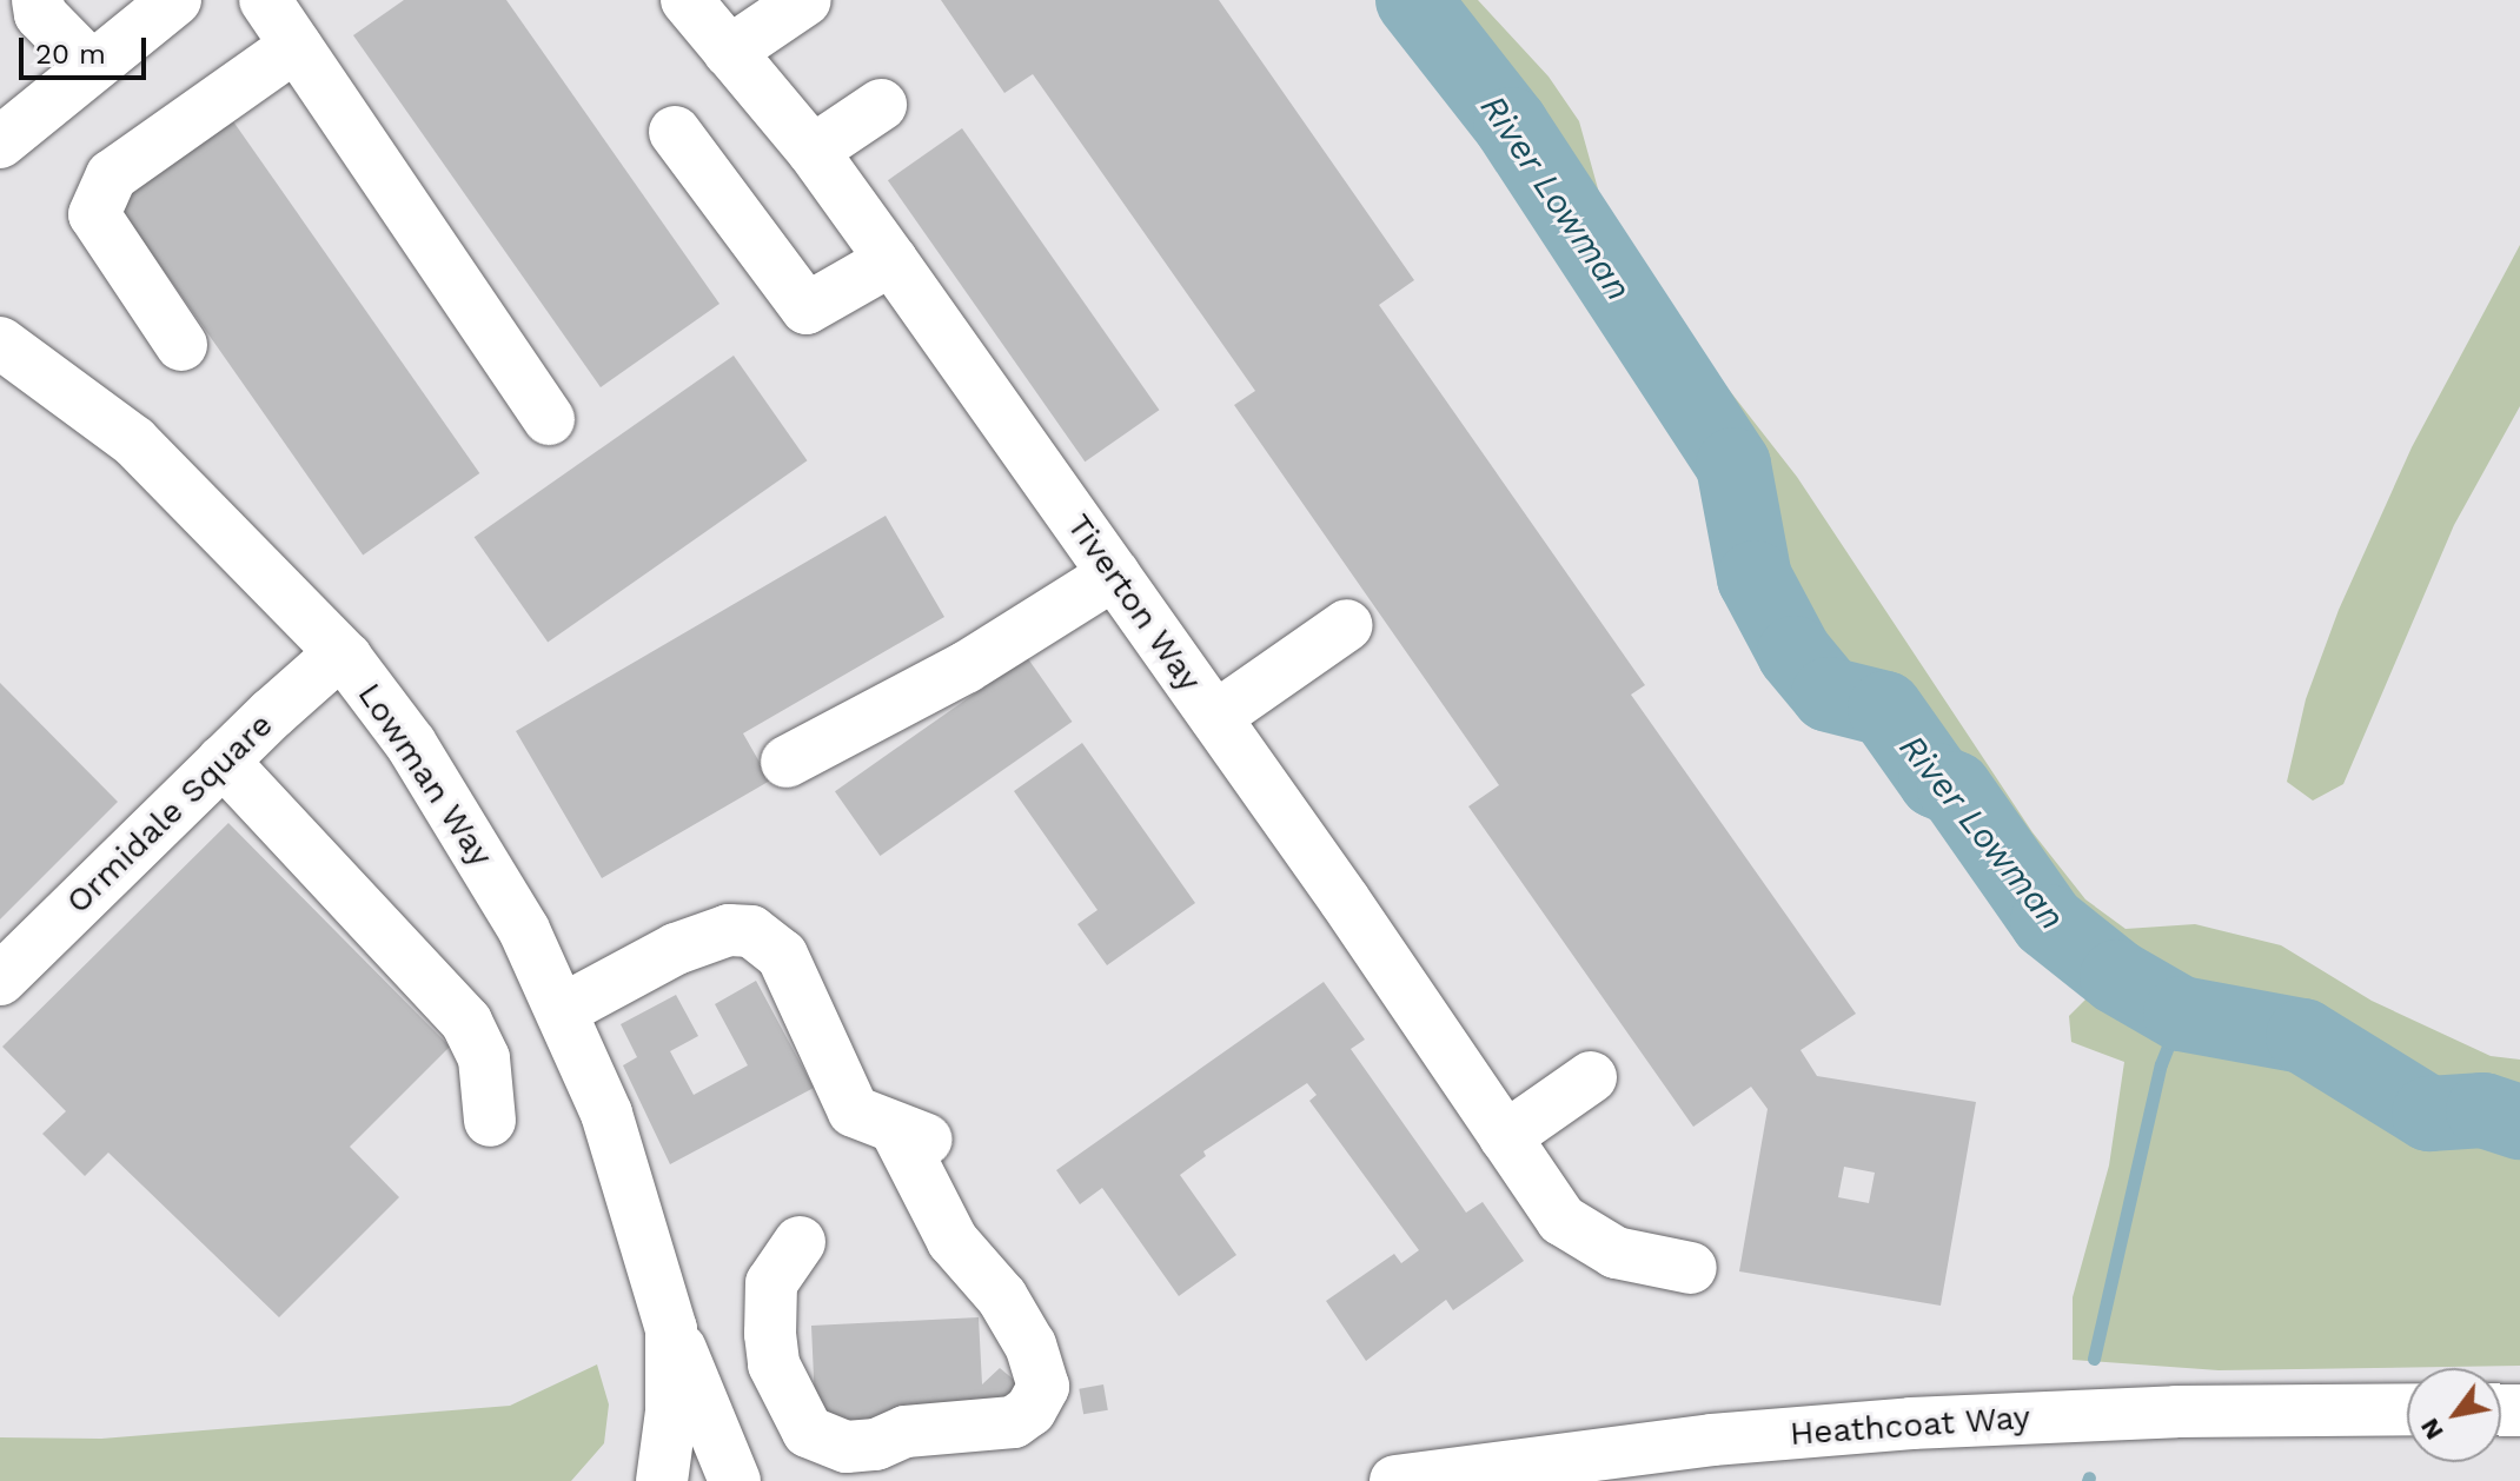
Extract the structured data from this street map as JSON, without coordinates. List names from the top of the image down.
{
  "streets": {
    "street": [
      "Tiverton Way",
      "Lowman Way",
      "Ormidale Square",
      "Heathcoat Way"
    ]
  },
  "crossings": [
    ["Lowman Way", "Ormidale Square"]
  ],
  "water": ["River Lowman"],
  "scale_bar": "20 m",
  "north": "bottom left"
}
